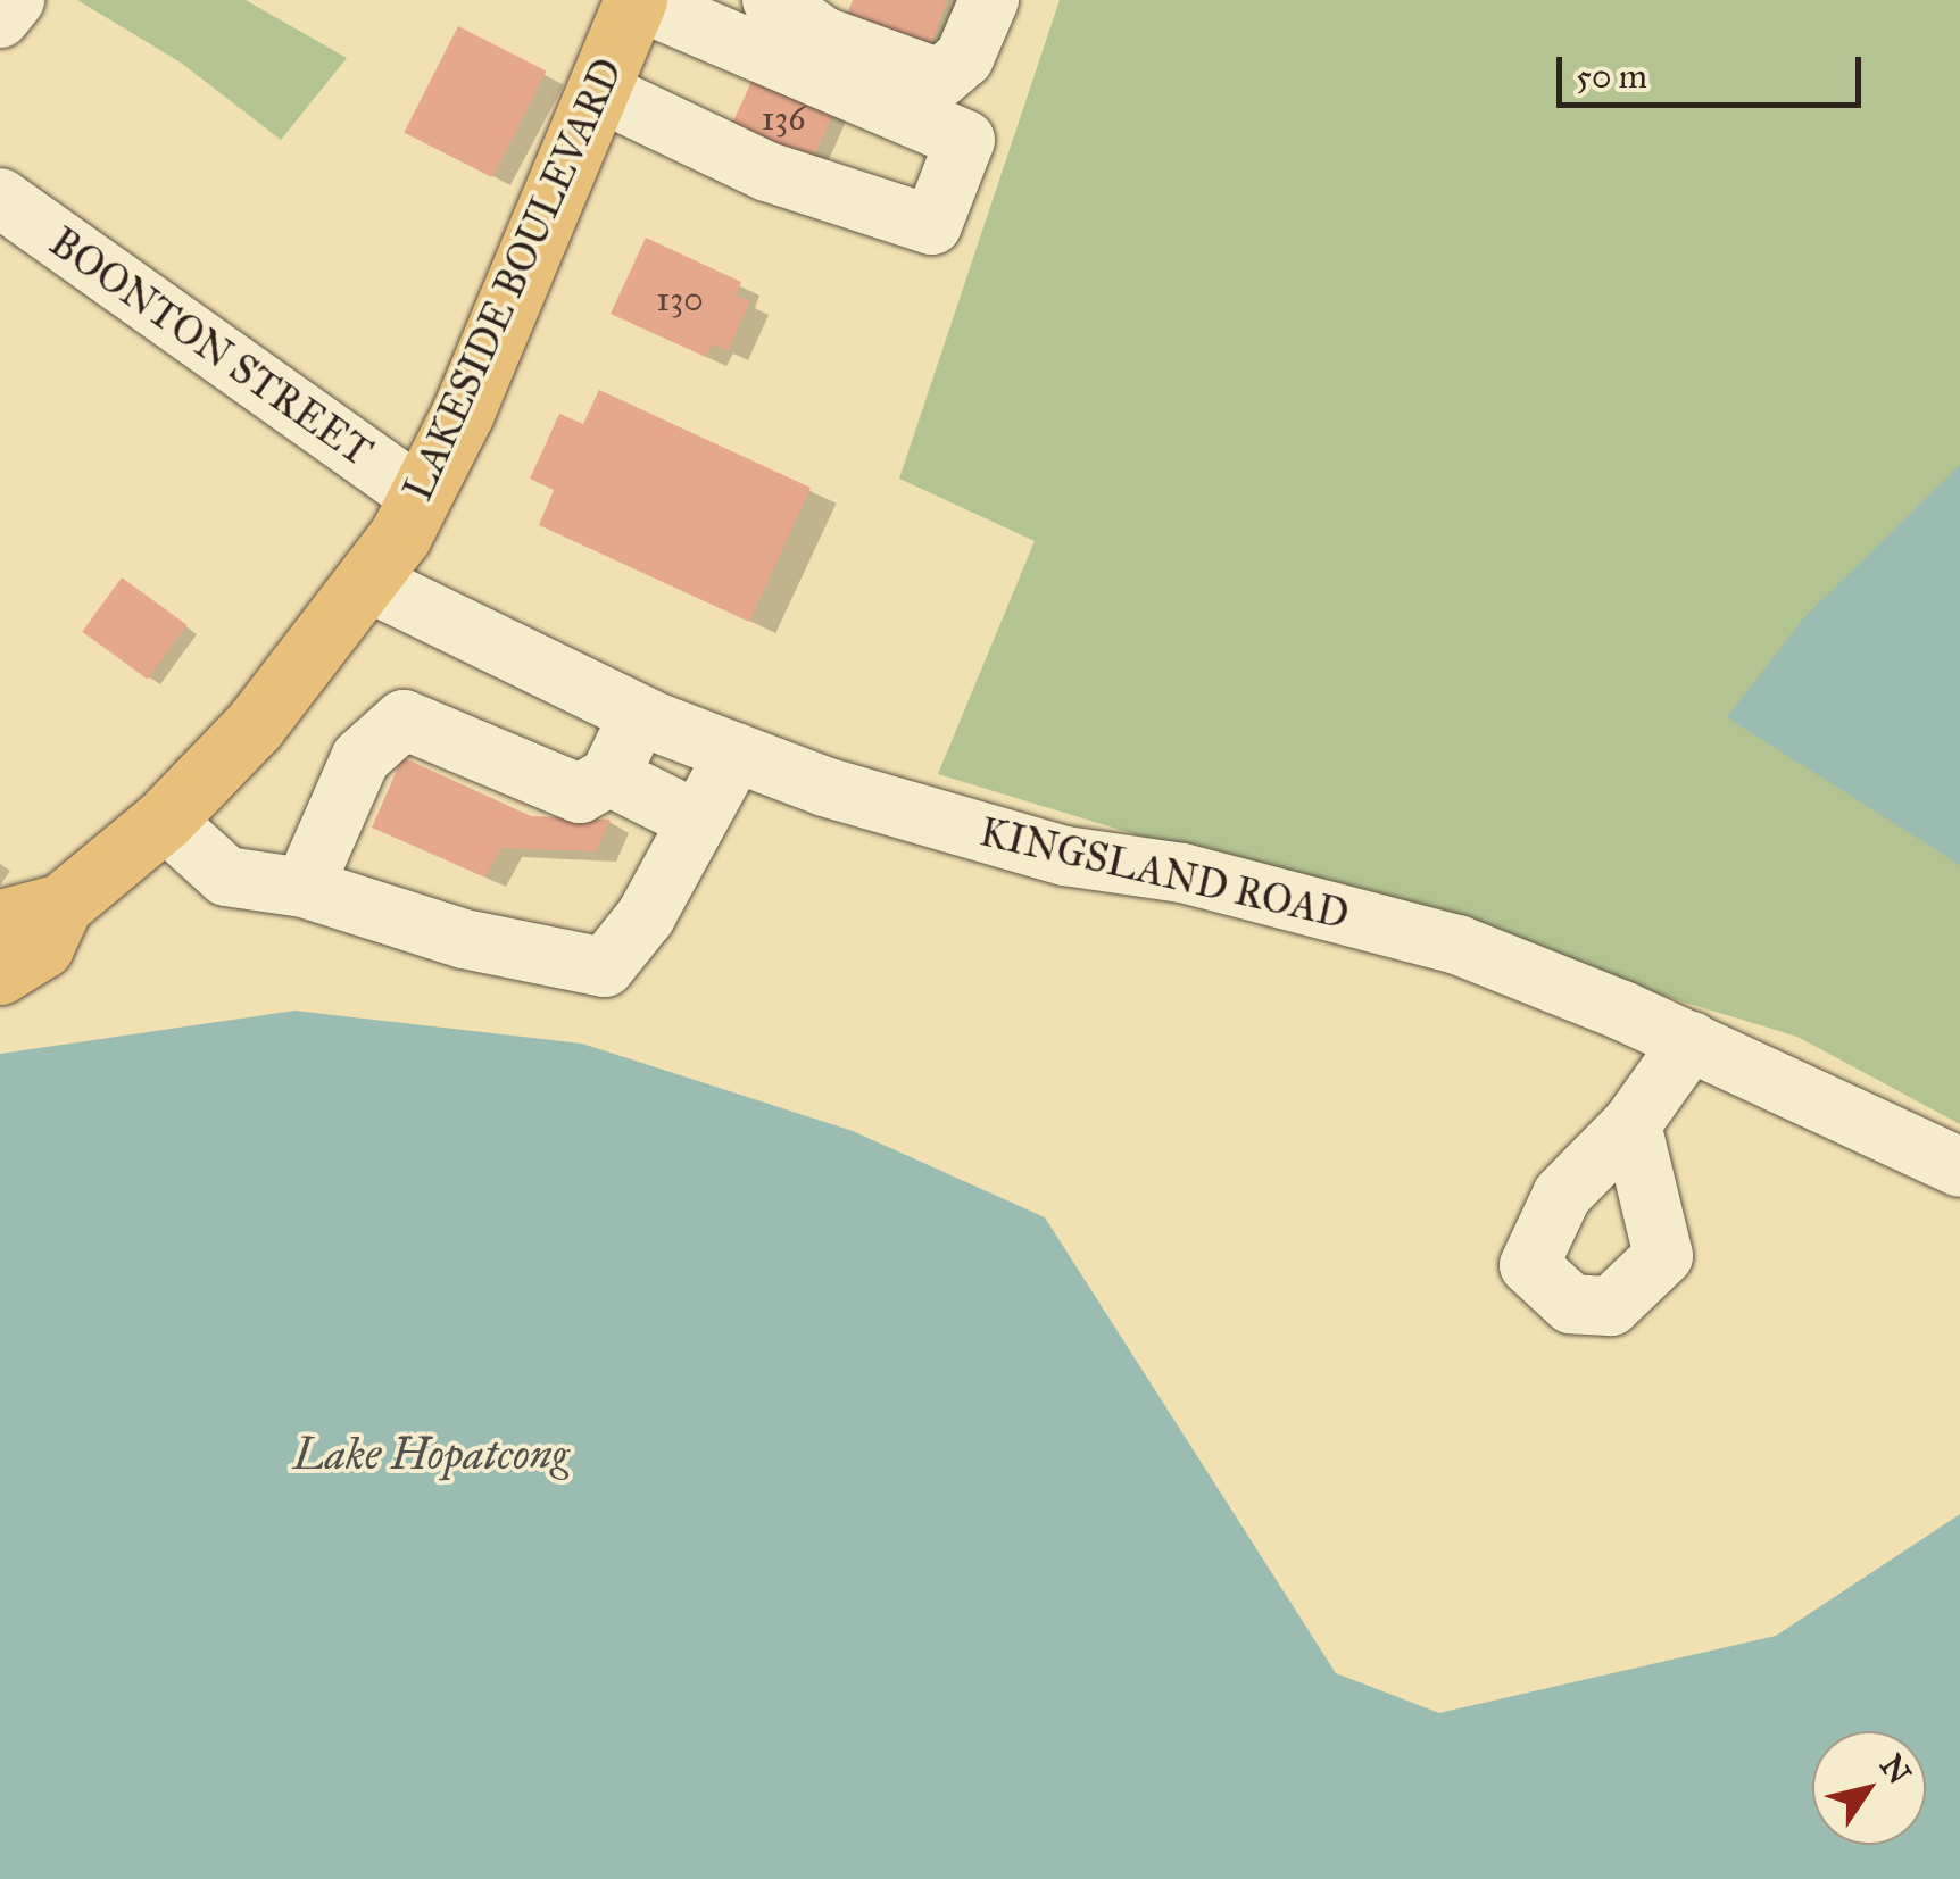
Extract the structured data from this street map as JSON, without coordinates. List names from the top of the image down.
{
  "streets": {
    "main road": ["LAKESIDE BOULEVARD"],
    "street": ["BOONTON STREET", "KINGSLAND ROAD"]
  },
  "crossings": [
    ["LAKESIDE BOULEVARD", "BOONTON STREET"],
    ["LAKESIDE BOULEVARD", "KINGSLAND ROAD"]
  ],
  "water": ["Lake Hopatcong"],
  "house_numbers": ["136", "130"],
  "scale_bar": "50 m",
  "north": "top right"
}
